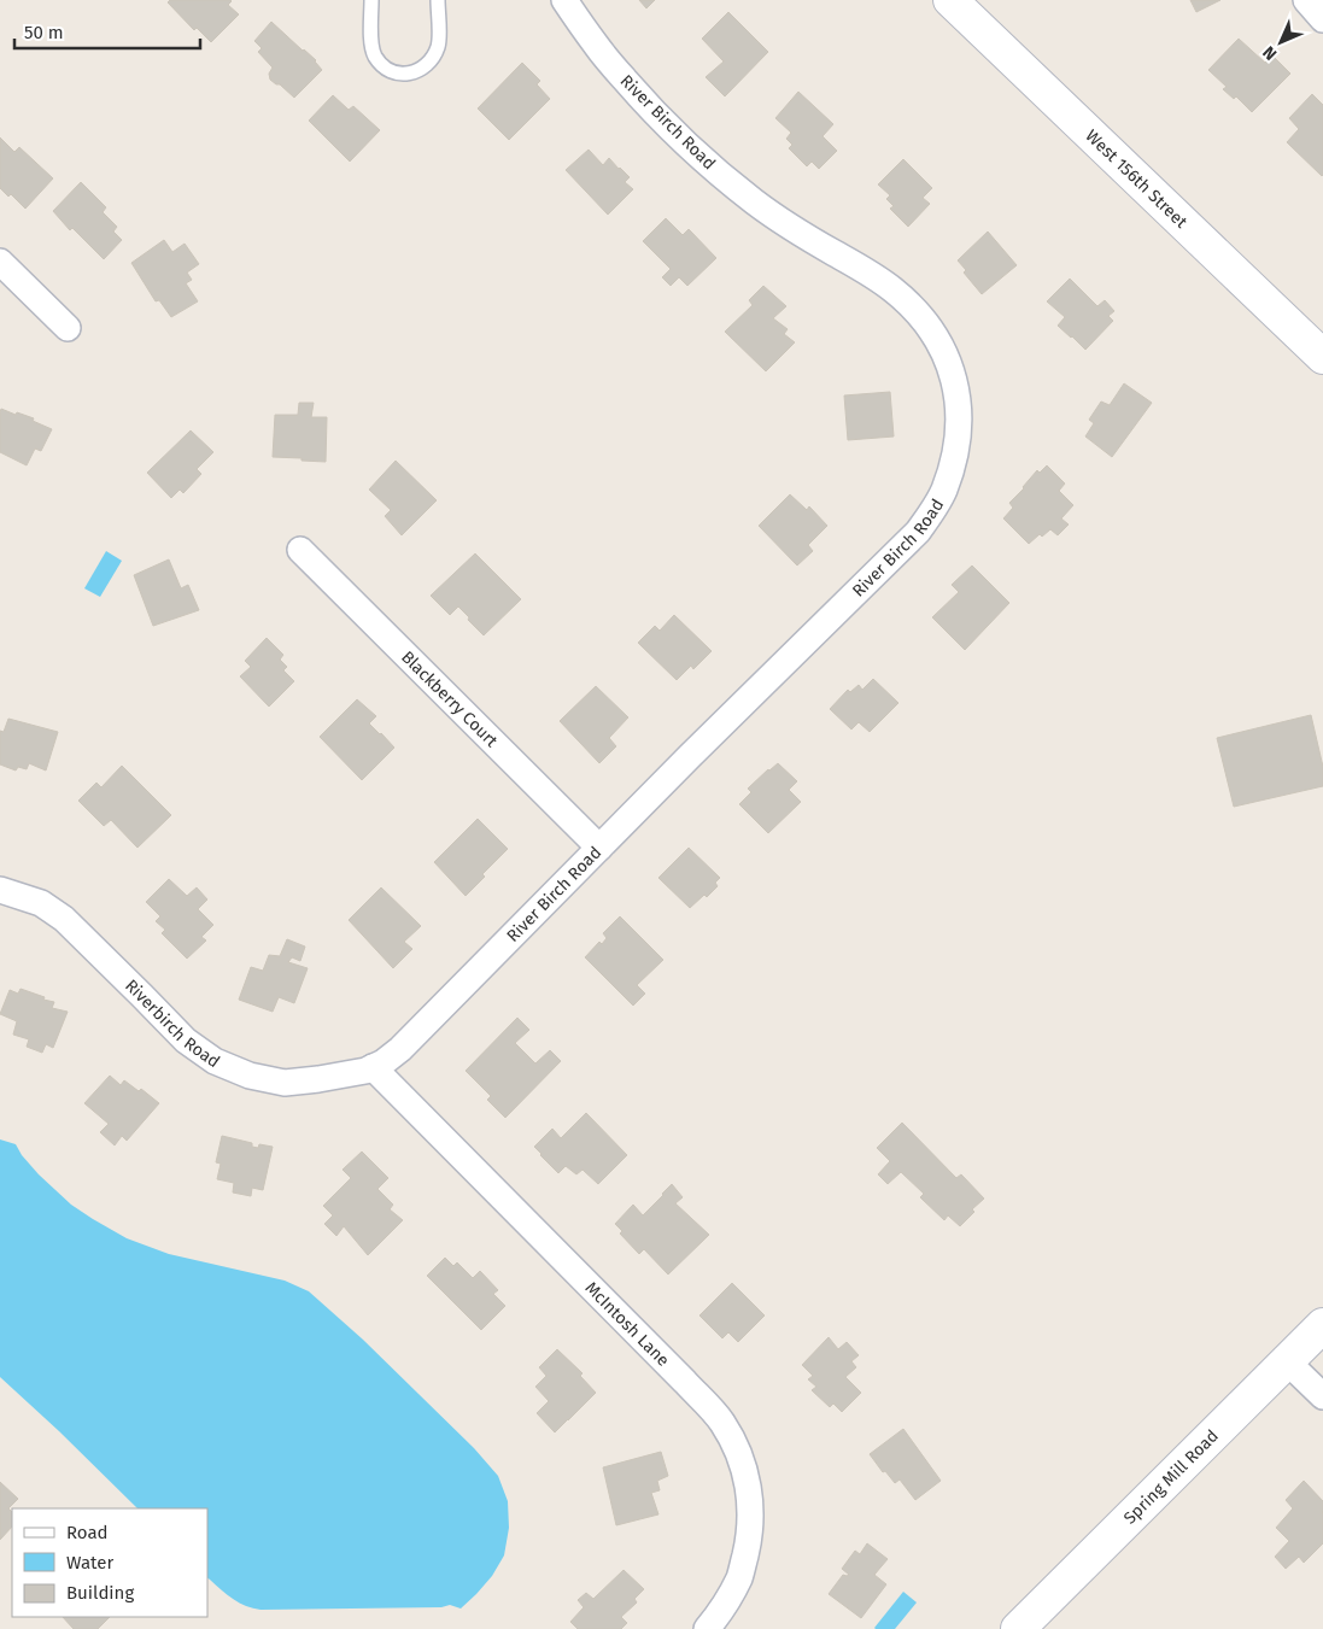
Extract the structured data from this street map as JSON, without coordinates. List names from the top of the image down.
{
  "streets": {
    "street": [
      "River Birch Road",
      "West 156th Street",
      "Blackberry Court",
      "Riverbirch Road",
      "McIntosh Lane",
      "Spring Mill Road"
    ]
  },
  "crossings": [
    ["River Birch Road", "Blackberry Court"],
    ["River Birch Road", "Riverbirch Road"],
    ["River Birch Road", "McIntosh Lane"],
    ["Riverbirch Road", "McIntosh Lane"]
  ],
  "legend": ["Road", "Water", "Building"],
  "scale_bar": "50 m",
  "north": "bottom left"
}
